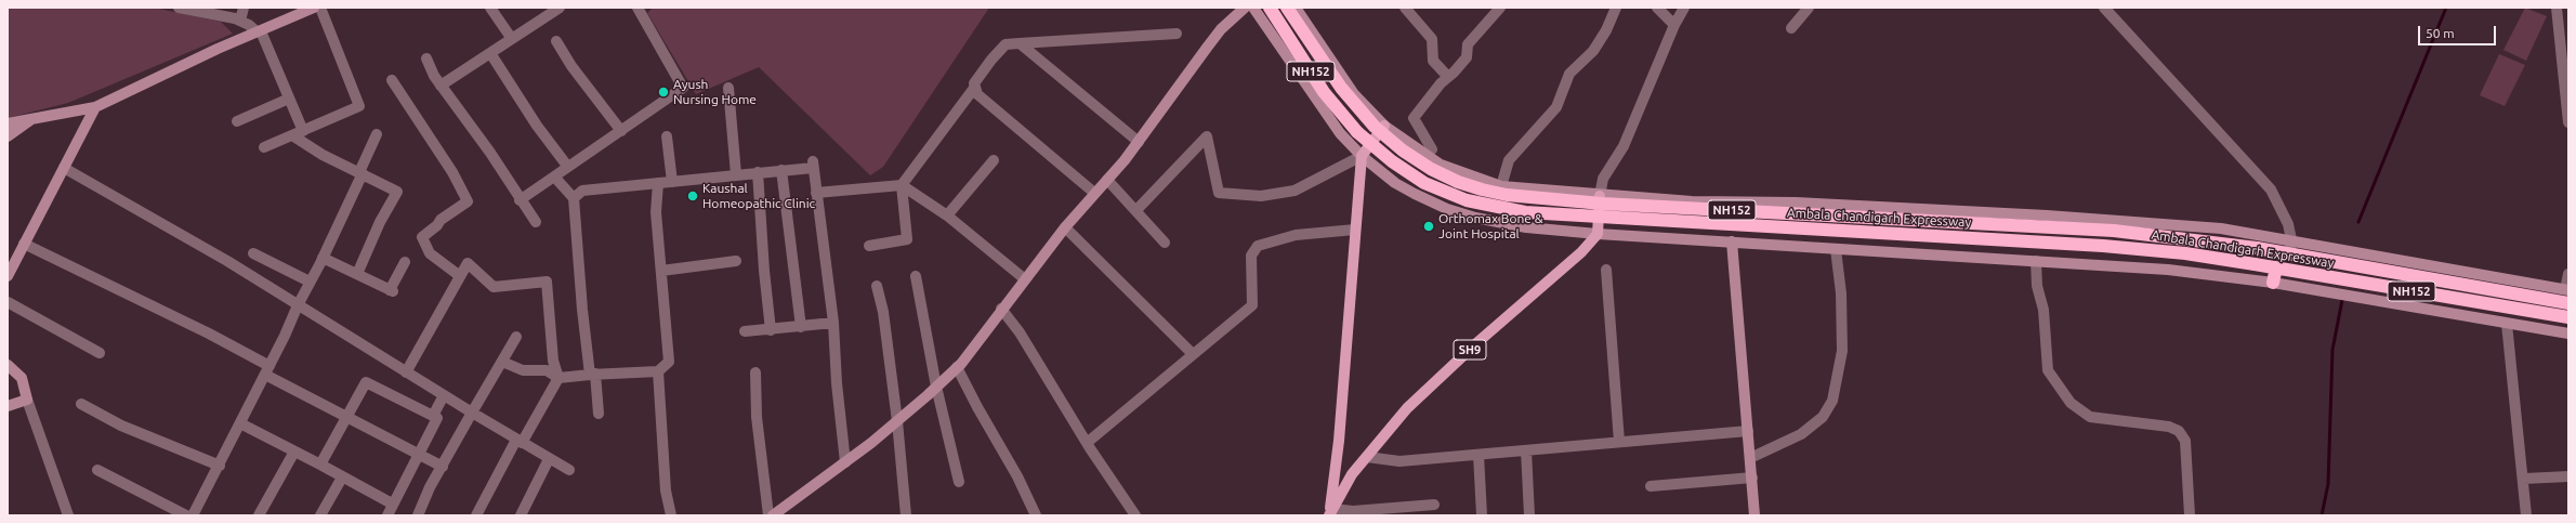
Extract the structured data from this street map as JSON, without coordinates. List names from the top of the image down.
{
  "streets": {
    "highway": ["NH152", "Ambala Chandigarh Expressway"],
    "main road": ["SH9"]
  },
  "places": ["Ayush Nursing Home", "Kaushal Homeopathic Clinic", "Orthomax Bone & Joint Hospital"],
  "scale_bar": "50 m"
}
